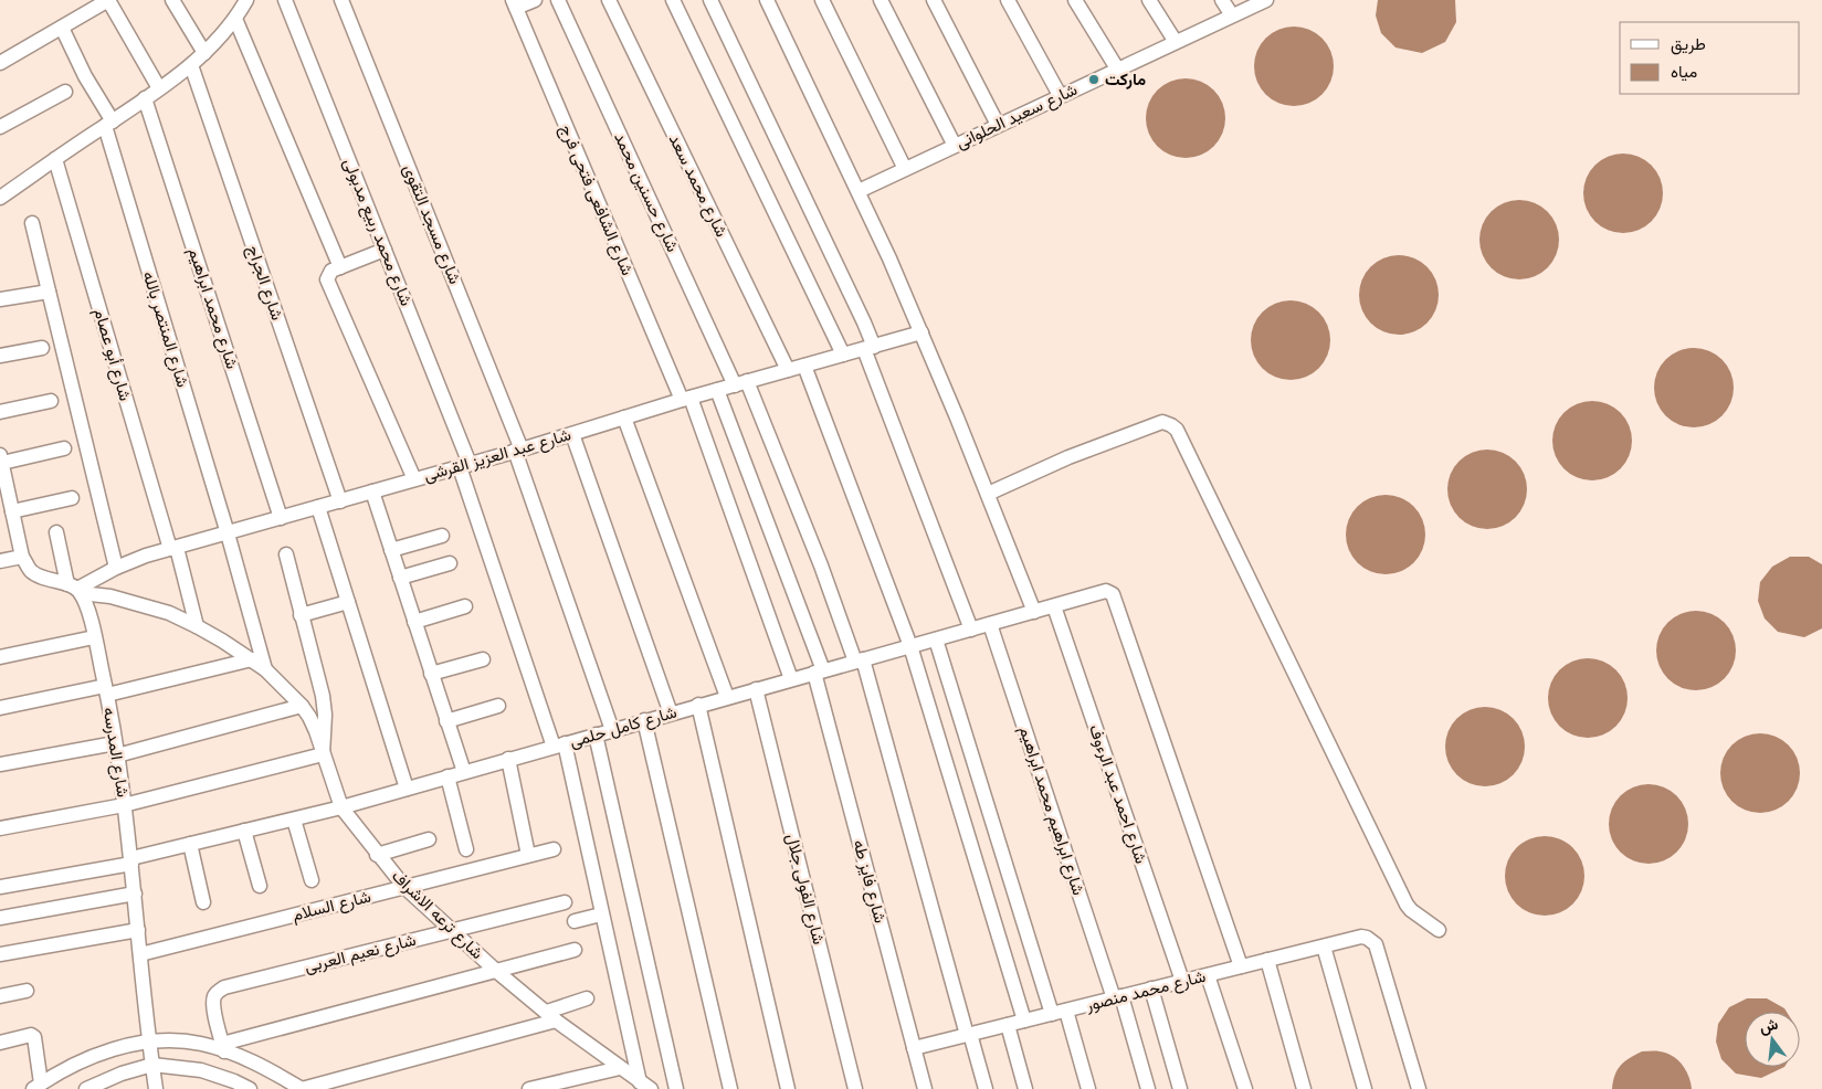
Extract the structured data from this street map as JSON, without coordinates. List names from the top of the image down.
{
  "streets": {
    "street": [
      "شارع سعيد الحلوانى",
      "شارع محمد سعد",
      "شارع حسنين محمد",
      "شارع الشافعى فتحى فرج",
      "شارع مسجد التقوى",
      "شارع محمد ربيع مدبولى",
      "شارع الجراج",
      "شارع محمد ابراهيم",
      "شارع المنتصر بالله",
      "شارع أبو عصام",
      "شارع عبد العزيز القرشى",
      "شارع كامل حلمى",
      "شارع المدرسه",
      "شارع احمد عبد الرءوف",
      "شارع ابراهيم محمد ابراهيم",
      "شارع فايز طه",
      "شارع الفولى جلال",
      "شارع السلام",
      "شارع ترعه الاشراف",
      "شارع نعيم العربى",
      "شارع محمد منصور"
    ]
  },
  "crossings": [
    ["شارع محمد سعد", "شارع عبد العزيز القرشى"],
    ["شارع حسنين محمد", "شارع عبد العزيز القرشى"],
    ["شارع حسنين محمد", "شارع كامل حلمى"],
    ["شارع حسنين محمد", "شارع محمد منصور"],
    ["شارع الشافعى فتحى فرج", "شارع عبد العزيز القرشى"],
    ["شارع الشافعى فتحى فرج", "شارع كامل حلمى"],
    ["شارع مسجد التقوى", "شارع عبد العزيز القرشى"],
    ["شارع مسجد التقوى", "شارع كامل حلمى"],
    ["شارع محمد ربيع مدبولى", "شارع عبد العزيز القرشى"],
    ["شارع محمد ربيع مدبولى", "شارع كامل حلمى"],
    ["شارع محمد ربيع مدبولى", "شارع ترعه الاشراف"],
    ["شارع الجراج", "شارع عبد العزيز القرشى"],
    ["شارع محمد ابراهيم", "شارع عبد العزيز القرشى"],
    ["شارع المنتصر بالله", "شارع عبد العزيز القرشى"],
    ["شارع المنتصر بالله", "شارع ترعه الاشراف"],
    ["شارع أبو عصام", "شارع عبد العزيز القرشى"],
    ["شارع أبو عصام", "شارع ترعه الاشراف"],
    ["شارع عبد العزيز القرشى", "شارع المدرسه"],
    ["شارع عبد العزيز القرشى", "شارع فايز طه"],
    ["شارع عبد العزيز القرشى", "شارع ترعه الاشراف"],
    ["شارع كامل حلمى", "شارع المدرسه"],
    ["شارع كامل حلمى", "شارع احمد عبد الرءوف"],
    ["شارع كامل حلمى", "شارع ابراهيم محمد ابراهيم"],
    ["شارع كامل حلمى", "شارع فايز طه"],
    ["شارع كامل حلمى", "شارع الفولى جلال"],
    ["شارع كامل حلمى", "شارع ترعه الاشراف"],
    ["شارع كامل حلمى", "شارع محمد منصور"],
    ["شارع المدرسه", "شارع السلام"],
    ["شارع المدرسه", "شارع ترعه الاشراف"],
    ["شارع احمد عبد الرءوف", "شارع محمد منصور"],
    ["شارع ابراهيم محمد ابراهيم", "شارع محمد منصور"],
    ["شارع فايز طه", "شارع محمد منصور"],
    ["شارع السلام", "شارع ترعه الاشراف"],
    ["شارع ترعه الاشراف", "شارع نعيم العربى"]
  ],
  "places": ["ماركت"],
  "legend": ["طريق", "مياه"],
  "north": "top"
}
